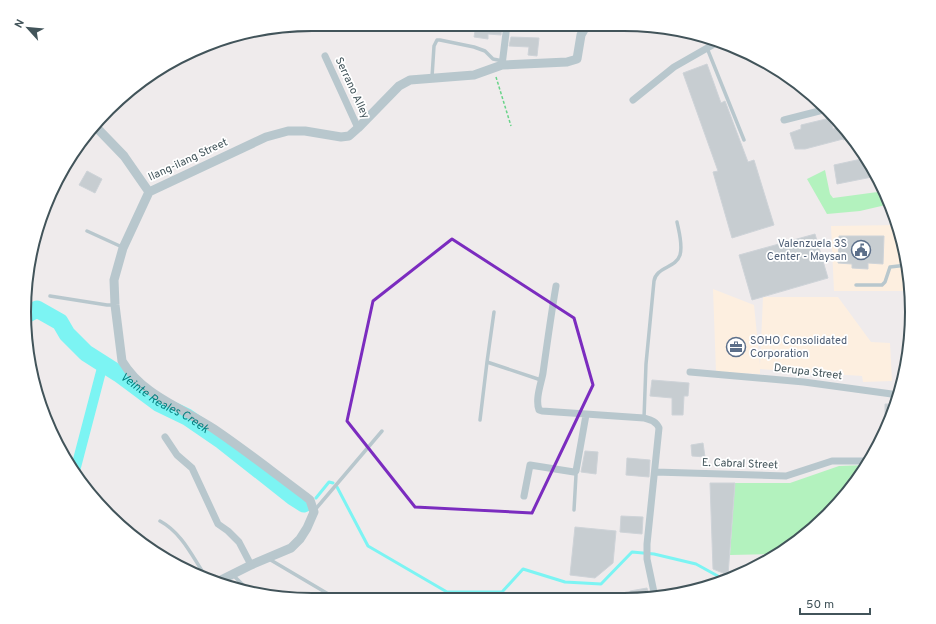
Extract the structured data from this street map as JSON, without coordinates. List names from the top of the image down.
{
  "streets": {
    "street": [
      "Serrano Alley",
      "Ilang-ilang Street",
      "Derupa Street",
      "E. Cabral Street"
    ]
  },
  "crossings": [
    ["Serrano Alley", "Ilang-ilang Street"]
  ],
  "water": ["Veinte Reales Creek"],
  "places": {
    "public building": ["Valenzuela 3S Center - Maysan"],
    "office": ["SOHO Consolidated Corporation"]
  },
  "scale_bar": "50 m",
  "north": "top left"
}
